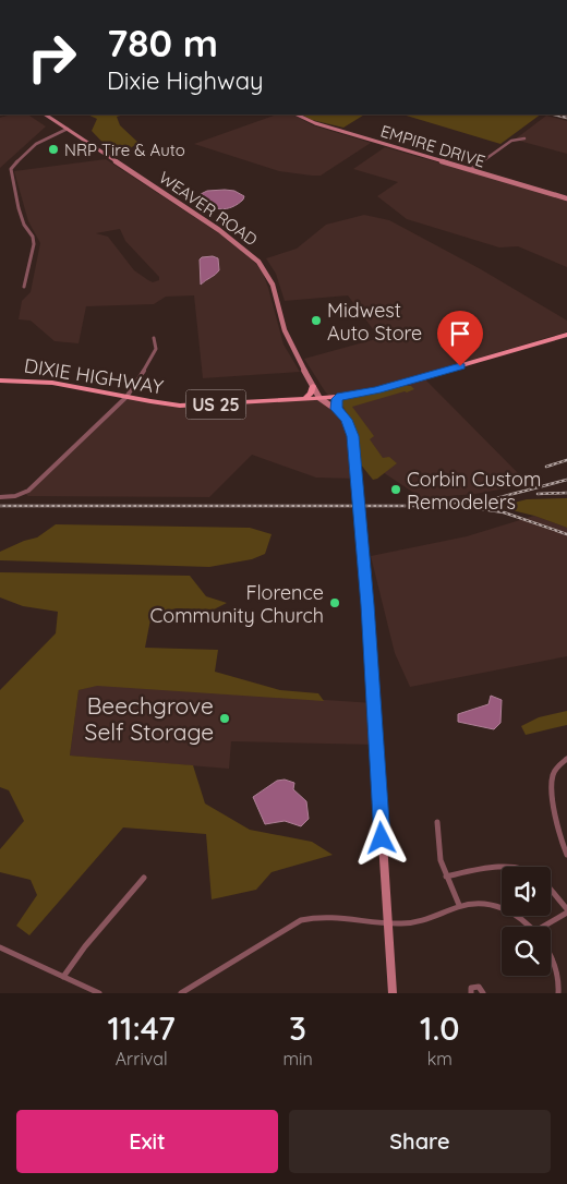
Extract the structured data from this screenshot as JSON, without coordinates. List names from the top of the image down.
{
  "streets": {
    "main road": ["DIXIE HIGHWAY", "US 25"],
    "street": ["EMPIRE DRIVE", "WEAVER ROAD"]
  },
  "crossings": [
    ["WEAVER ROAD", "DIXIE HIGHWAY"]
  ],
  "places": [
    "NRP Tire & Auto",
    "Midwest Auto Store",
    "Corbin Custom Remodelers",
    "Florence Community Church",
    "Beechgrove Self Storage"
  ],
  "page": {
    "turn": ["780 m", "Dixie Highway"],
    "eta": [
      "11:47",
      "Arrival",
      "3",
      "min",
      "1.0",
      "km"
    ],
    "buttons": ["Exit", "Share"]
  }
}
